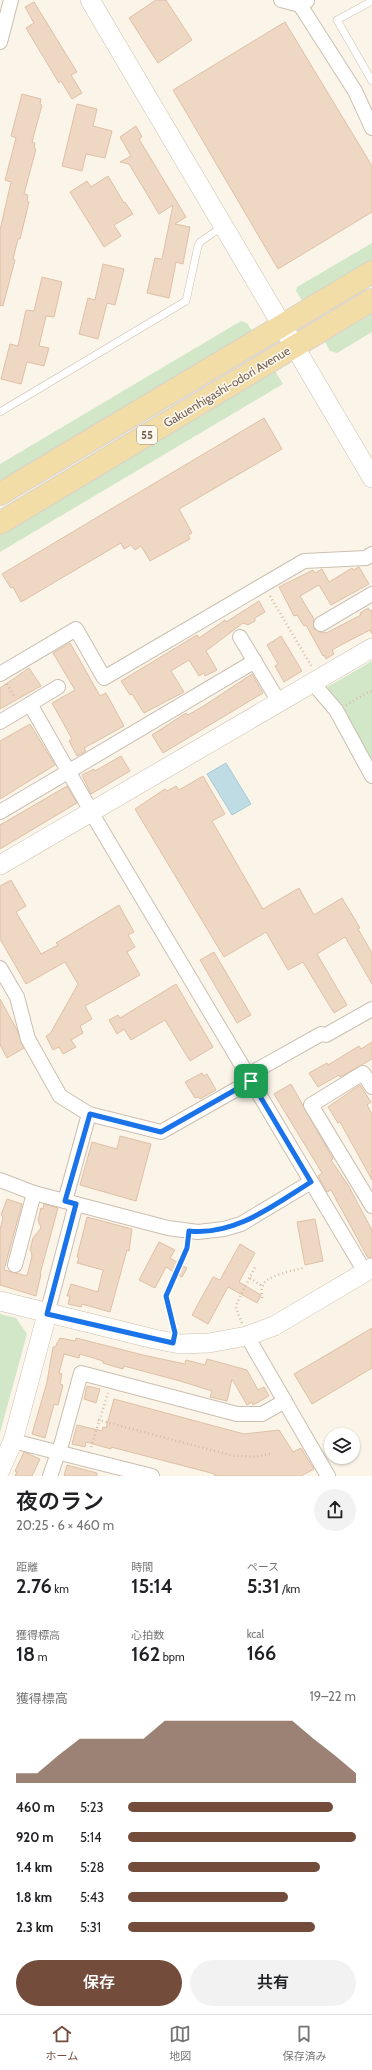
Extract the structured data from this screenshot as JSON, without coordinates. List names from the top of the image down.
{
  "streets": {
    "main road": ["Gakuenhigashi-odori Avenue", "55"]
  },
  "page": {
    "heading": ["夜のラン", "20:25 · 6 × 460 m"],
    "stats": [
      ["距離", "2.76 km"],
      ["時間", "15:14"],
      ["ペース", "5:31 /km"],
      ["獲得標高", "18 m"],
      ["心拍数", "162 bpm"],
      ["kcal", "166"]
    ],
    "chart": ["獲得標高", "19–22 m"],
    "list": [
      {
        "name": "460 m",
        "note": "5:23"
      },
      {
        "name": "920 m",
        "note": "5:14"
      },
      {
        "name": "1.4 km",
        "note": "5:28"
      },
      {
        "name": "1.8 km",
        "note": "5:43"
      },
      {
        "name": "2.3 km",
        "note": "5:31"
      }
    ],
    "buttons": ["保存", "共有"],
    "tabs": ["ホーム", "地図", "保存済み"]
  }
}
